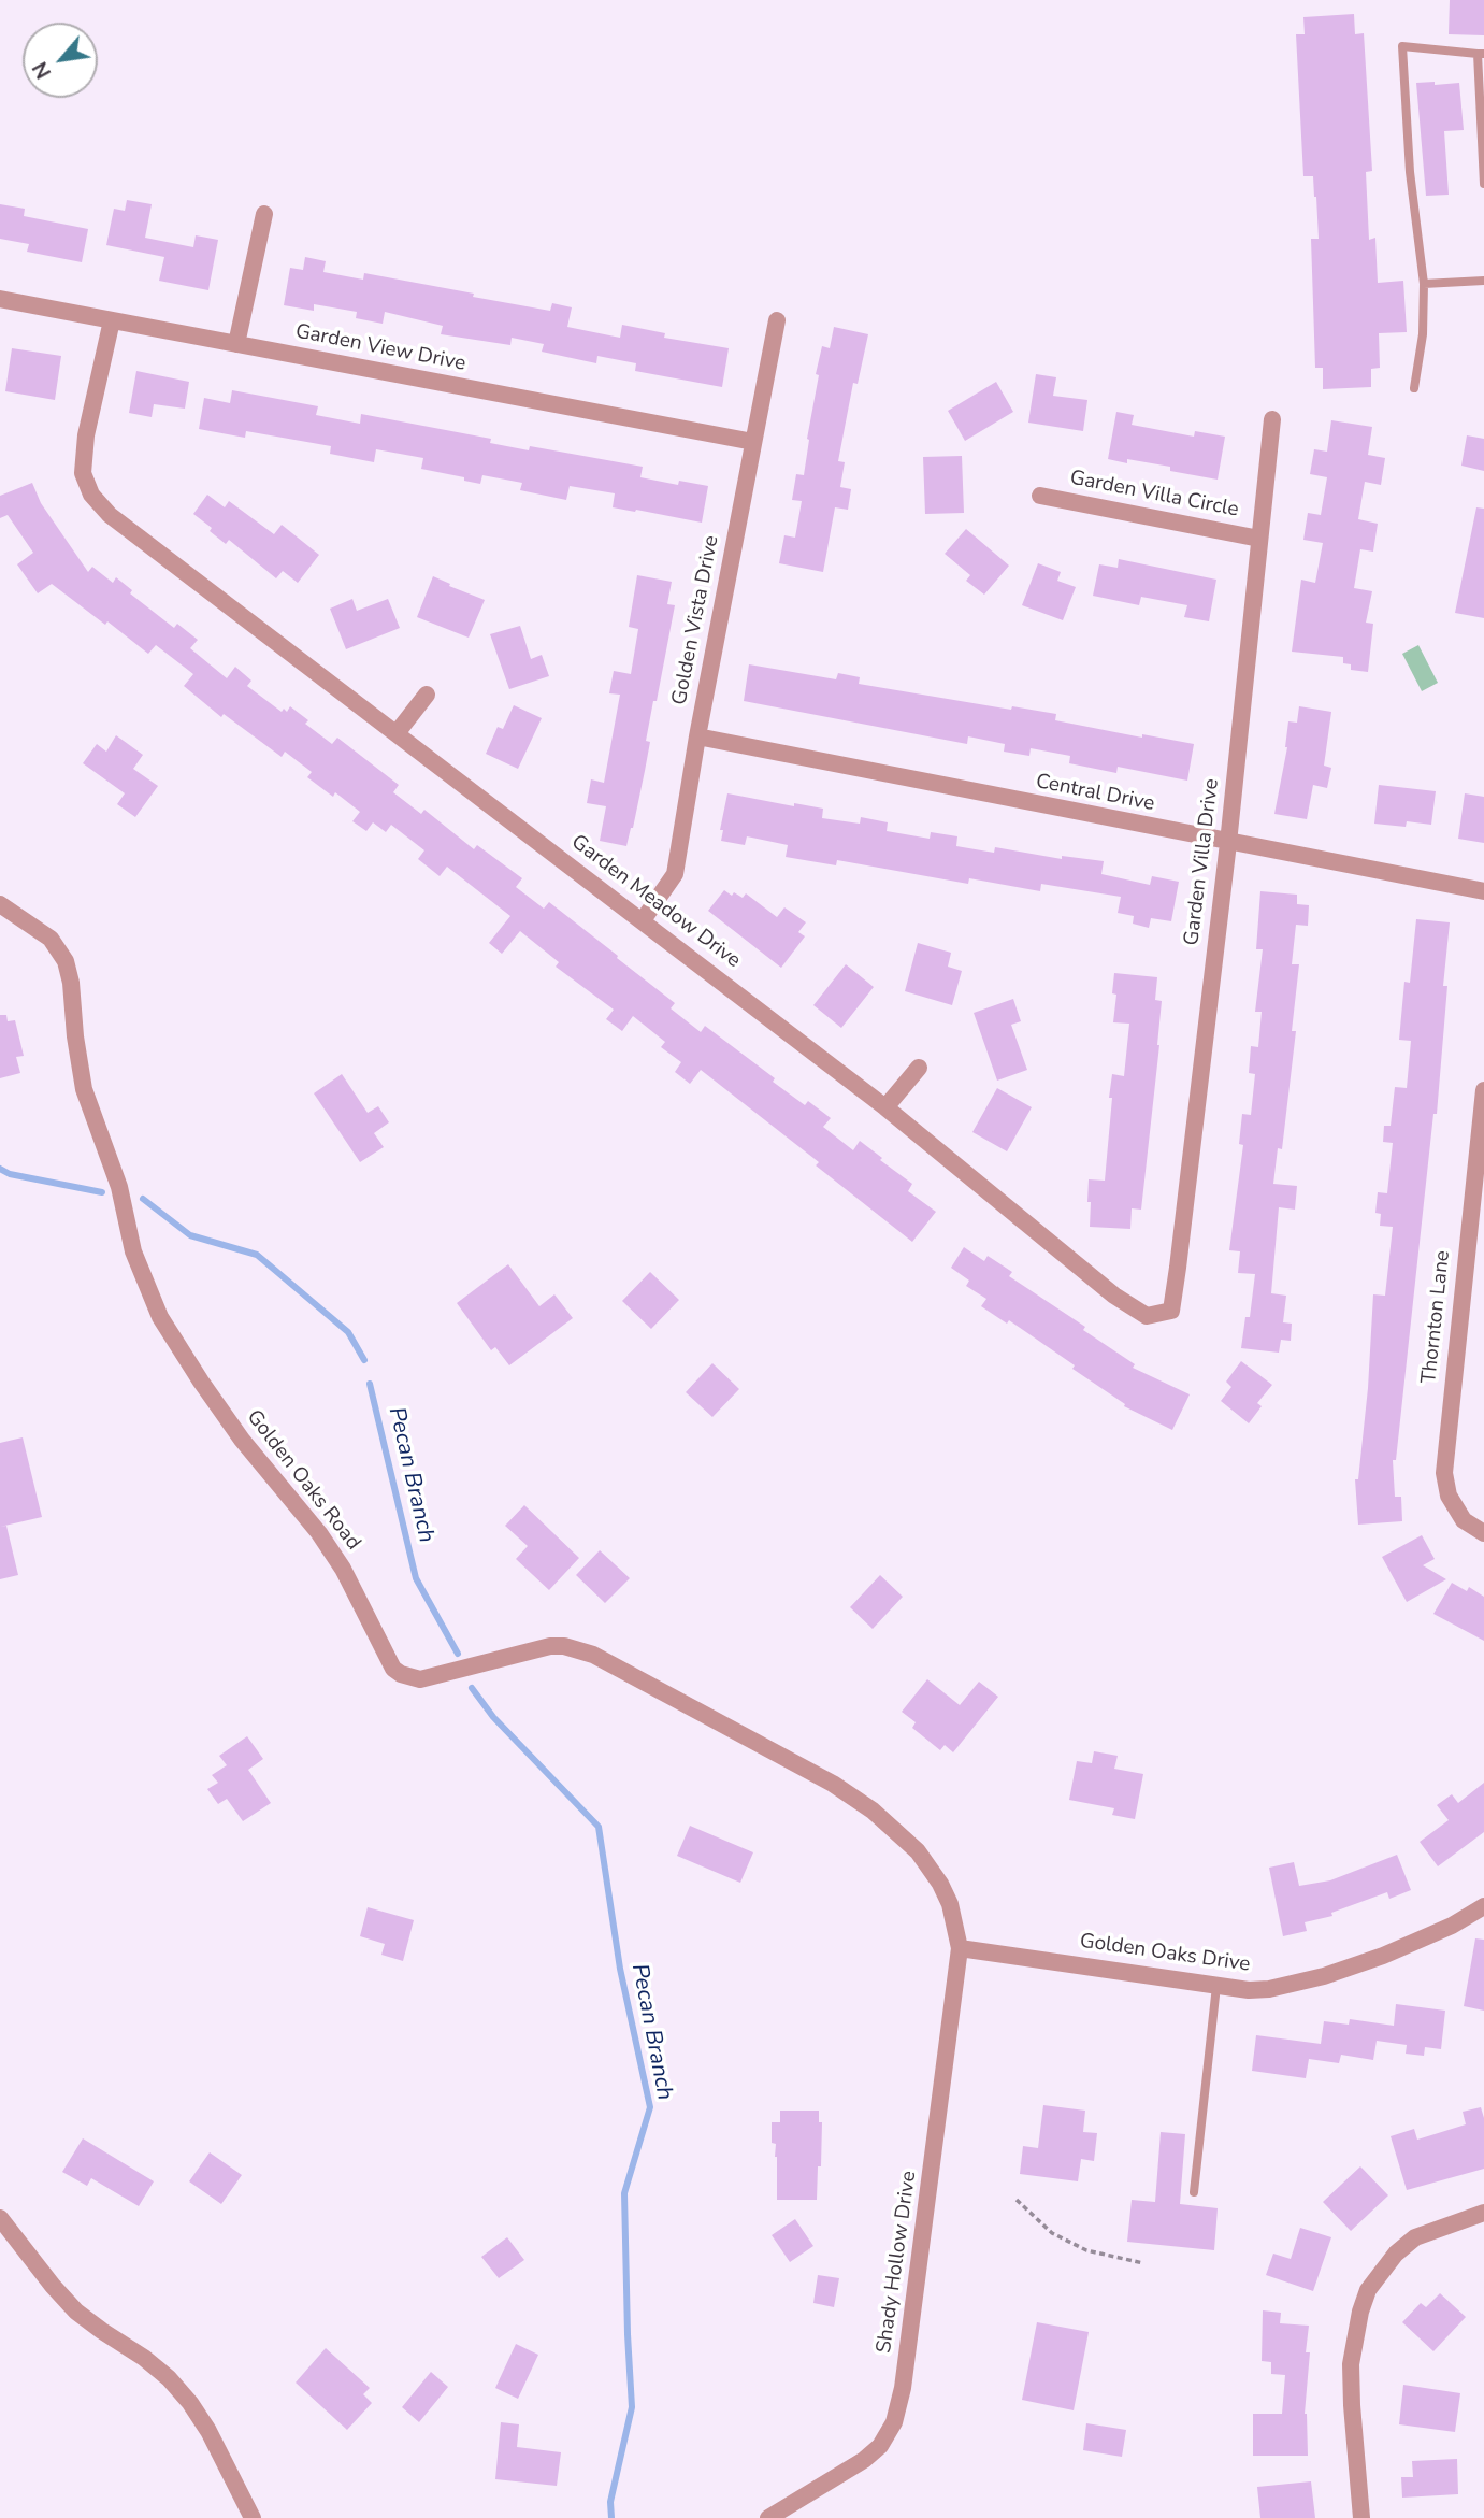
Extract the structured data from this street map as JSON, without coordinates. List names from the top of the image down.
{
  "streets": {
    "street": [
      "Garden View Drive",
      "Garden Villa Circle",
      "Golden Vista Drive",
      "Central Drive",
      "Garden Villa Drive",
      "Garden Meadow Drive",
      "Thornton Lane",
      "Golden Oaks Road",
      "Golden Oaks Drive",
      "Shady Hollow Drive"
    ]
  },
  "crossings": [
    ["Garden View Drive", "Golden Vista Drive"],
    ["Garden View Drive", "Garden Meadow Drive"],
    ["Garden Villa Circle", "Garden Villa Drive"],
    ["Golden Vista Drive", "Central Drive"],
    ["Golden Vista Drive", "Garden Meadow Drive"],
    ["Central Drive", "Garden Villa Drive"],
    ["Garden Villa Drive", "Garden Meadow Drive"],
    ["Golden Oaks Road", "Golden Oaks Drive"],
    ["Golden Oaks Road", "Shady Hollow Drive"],
    ["Golden Oaks Drive", "Shady Hollow Drive"]
  ],
  "water": ["Pecan Branch"],
  "north": "bottom left"
}
